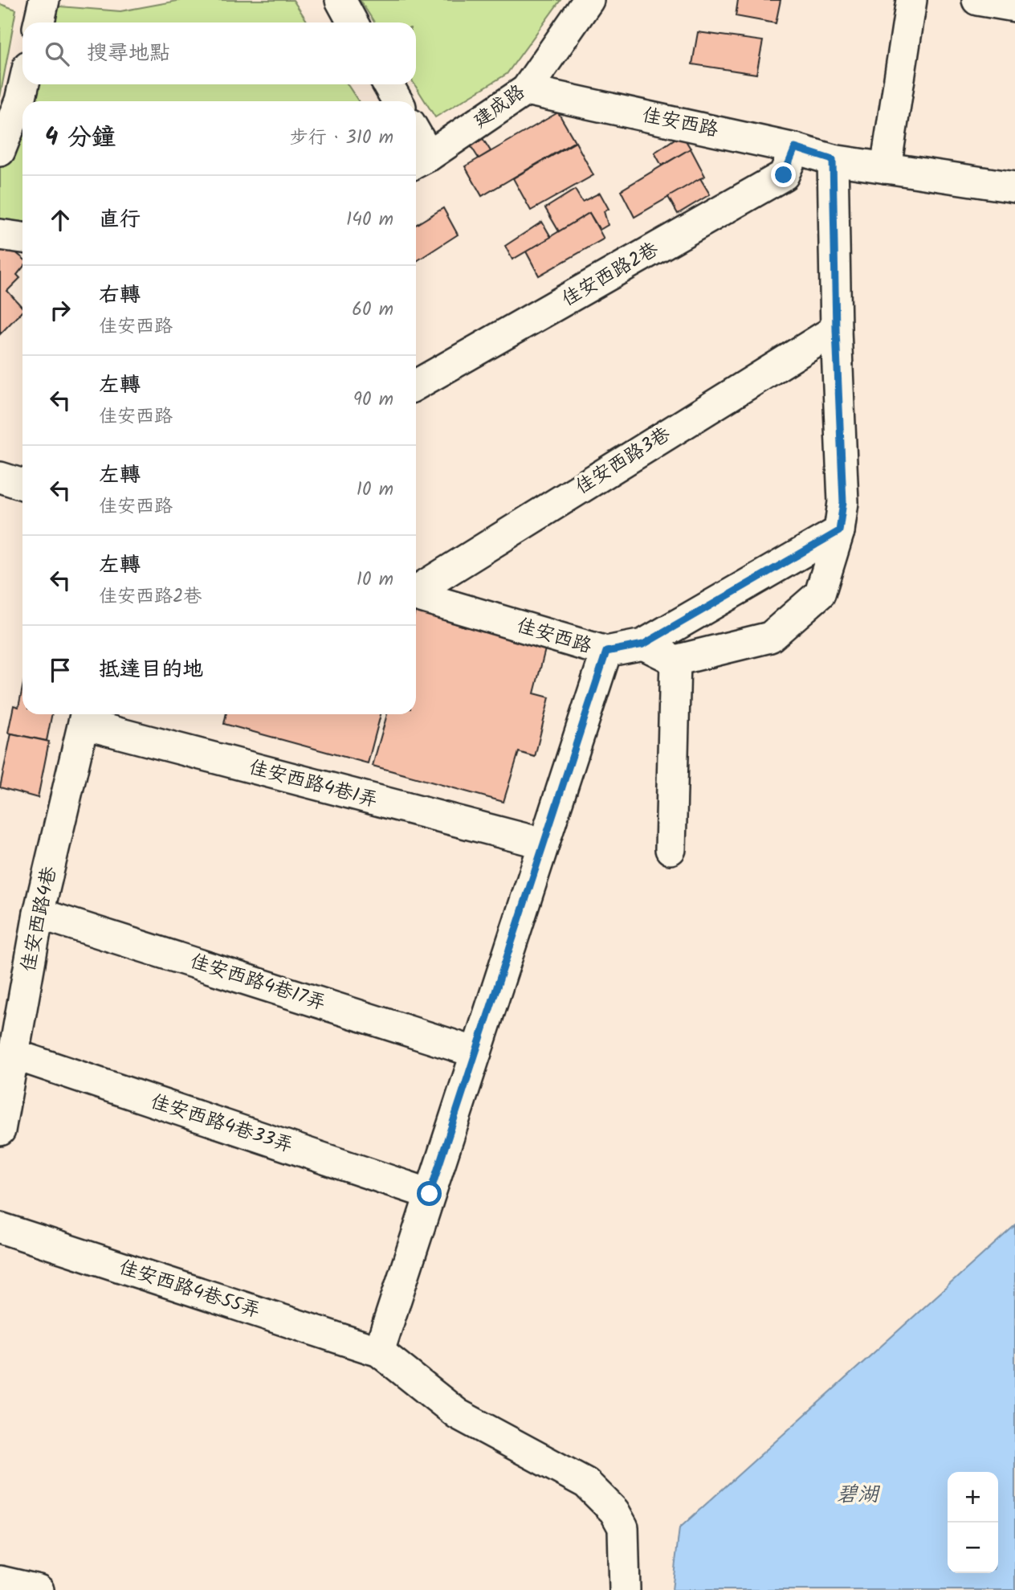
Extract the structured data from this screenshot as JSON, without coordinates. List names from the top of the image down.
{
  "streets": {
    "street": [
      "建成路",
      "佳安西路",
      "佳安西路2巷",
      "佳安西路3巷",
      "佳安西路4巷1弄",
      "佳安西路4巷",
      "佳安西路4巷17弄",
      "佳安西路4巷33弄",
      "佳安西路4巷55弄"
    ]
  },
  "crossings": [
    ["建成路", "佳安西路"],
    ["佳安西路", "佳安西路2巷"],
    ["佳安西路4巷1弄", "佳安西路4巷"],
    ["佳安西路4巷", "佳安西路4巷17弄"],
    ["佳安西路4巷", "佳安西路4巷33弄"]
  ],
  "water": ["碧湖"],
  "page": {
    "search": "搜尋地點",
    "heading": ["4 分鐘", "步行 · 310 m"],
    "list": [
      ["直行", "140 m"],
      ["右轉", "佳安西路", "60 m"],
      ["左轉", "佳安西路", "90 m"],
      ["左轉", "佳安西路", "10 m"],
      ["左轉", "佳安西路2巷", "10 m"],
      "抵達目的地"
    ],
    "map_buttons": ["+", "−"]
  }
}
